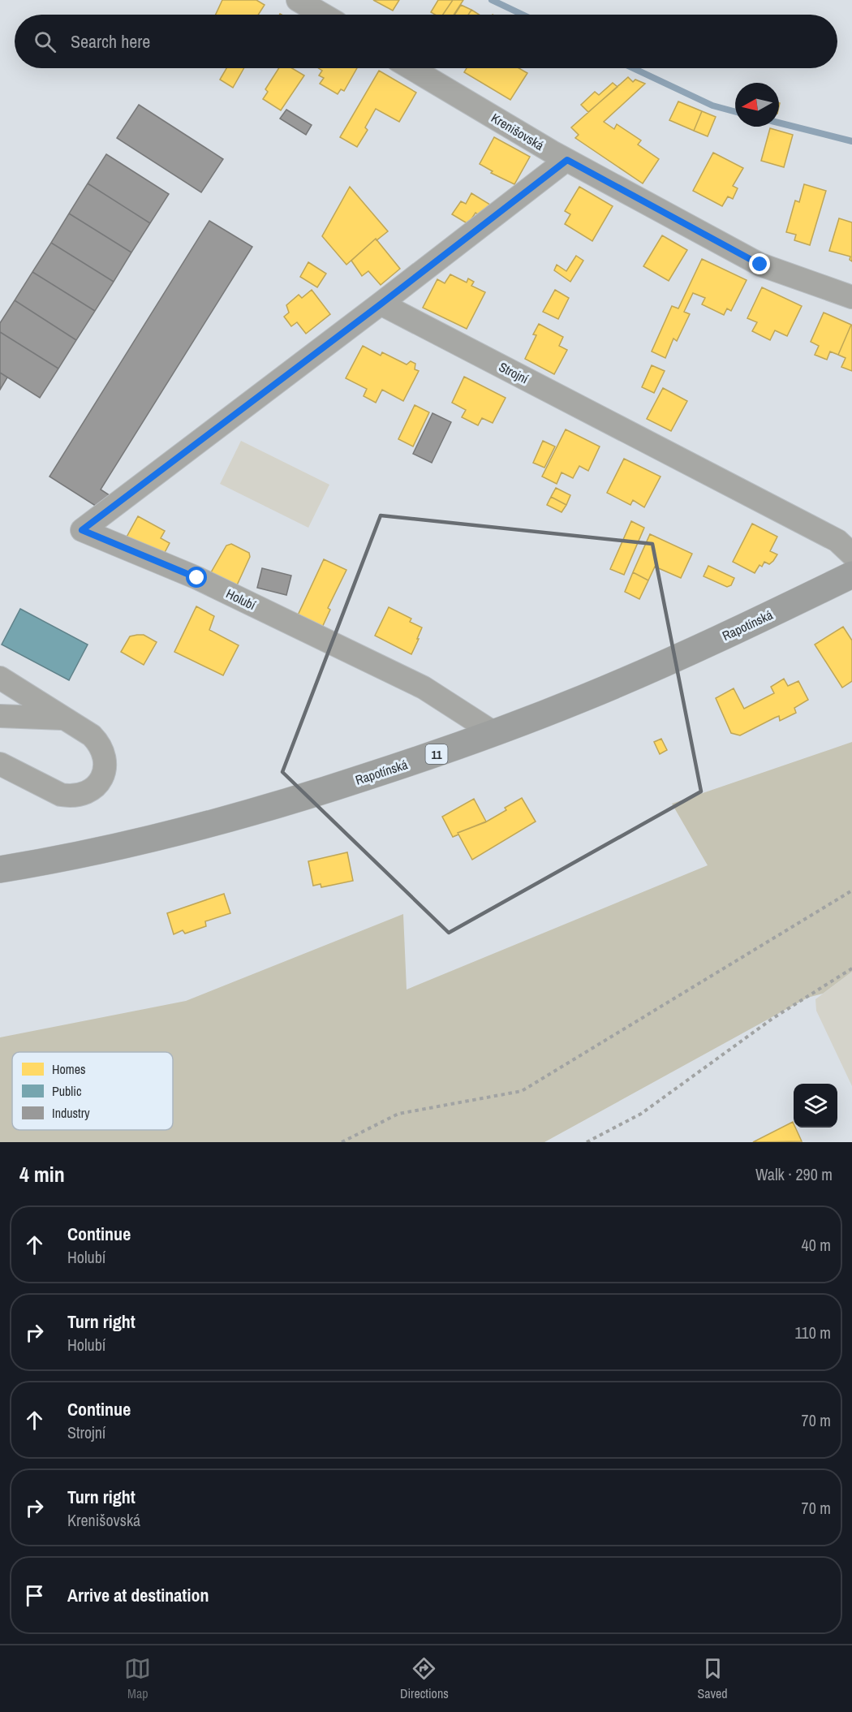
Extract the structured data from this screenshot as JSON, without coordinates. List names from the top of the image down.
{
  "streets": {
    "main road": ["Rapotínská", "11"],
    "street": ["Krenišovská", "Strojní", "Holubí"]
  },
  "crossings": [
    ["Strojní", "Holubí"],
    ["Holubí", "Rapotínská"]
  ],
  "legend": ["Homes", "Public", "Industry"],
  "north": "left",
  "page": {
    "search": "Search here",
    "heading": ["4 min", "Walk · 290 m"],
    "list": [
      ["Continue", "Holubí", "40 m"],
      ["Turn right", "Holubí", "110 m"],
      ["Continue", "Strojní", "70 m"],
      ["Turn right", "Krenišovská", "70 m"],
      "Arrive at destination"
    ],
    "nav": ["Map", "Directions", "Saved"]
  }
}
